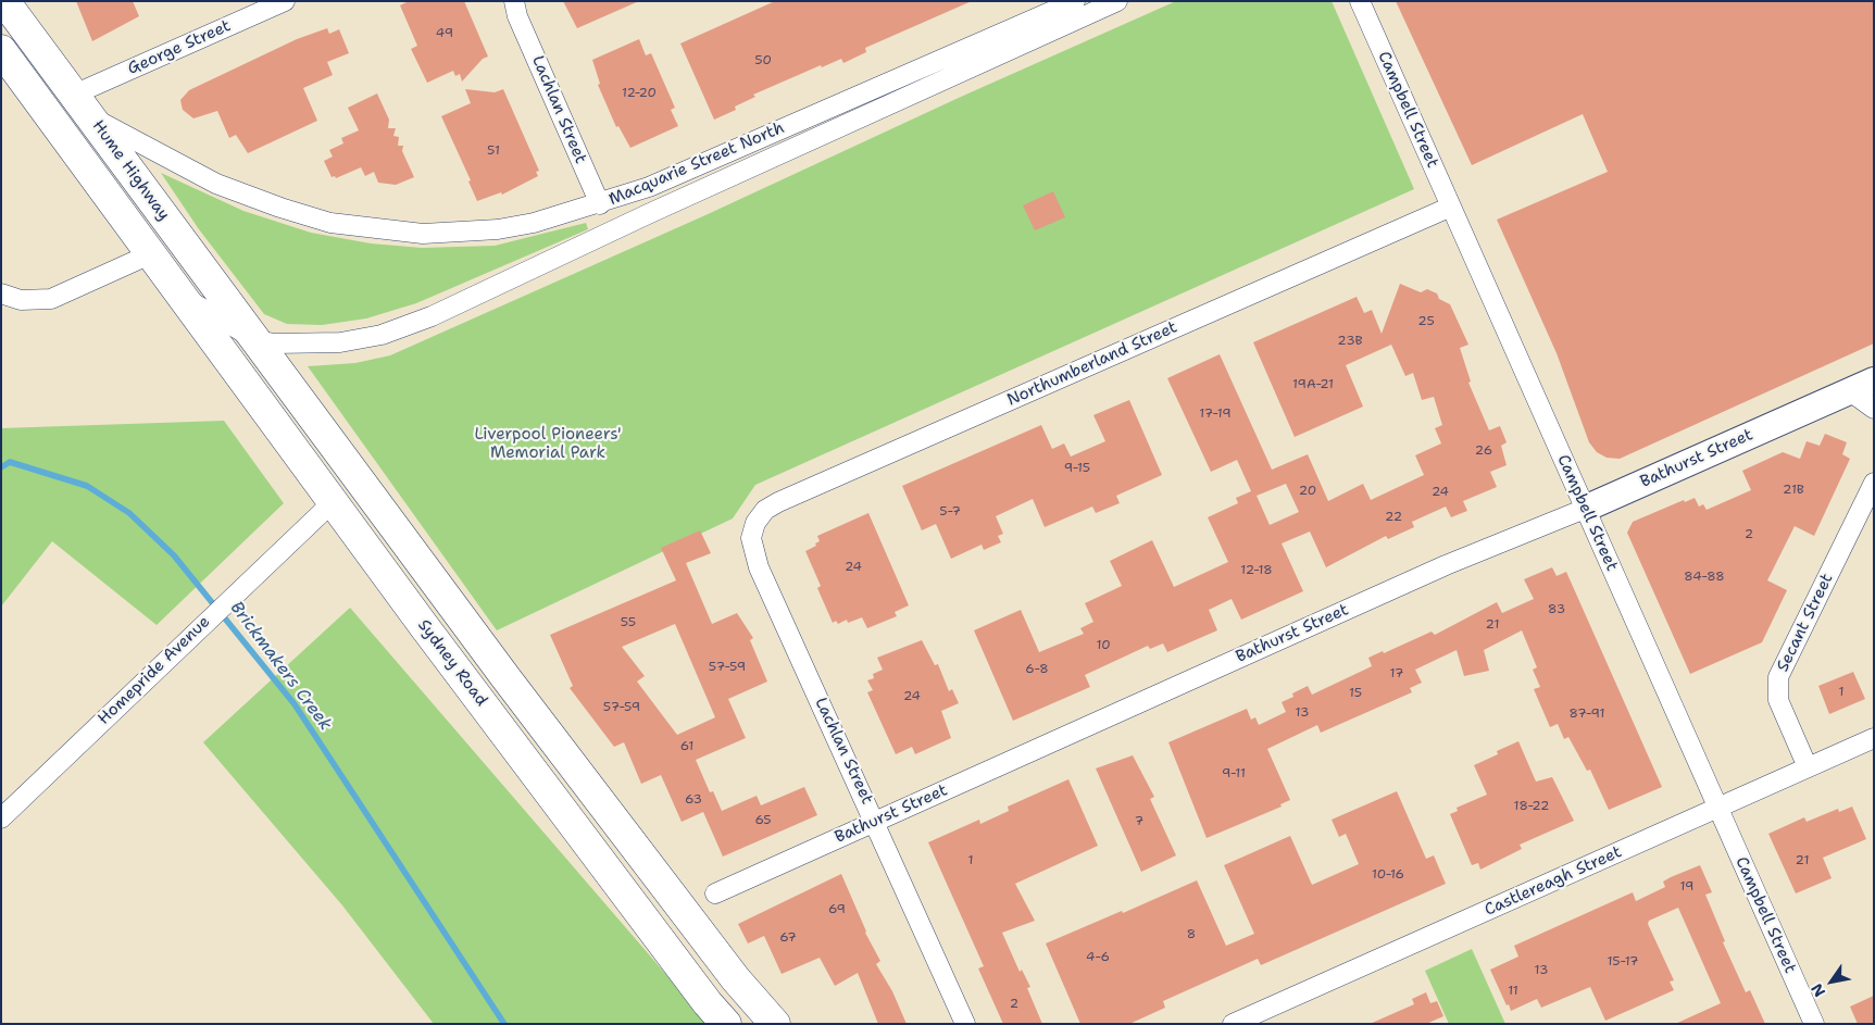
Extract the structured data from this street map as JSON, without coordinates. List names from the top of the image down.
{
  "streets": {
    "highway": ["Hume Highway", "Sydney Road"],
    "street": [
      "George Street",
      "Lachlan Street",
      "Campbell Street",
      "Macquarie Street North",
      "Northumberland Street",
      "Bathurst Street",
      "Secant Street",
      "Homepride Avenue",
      "Castlereagh Street"
    ]
  },
  "crossings": [
    ["George Street", "Hume Highway"],
    ["Lachlan Street", "Macquarie Street North"],
    ["Lachlan Street", "Northumberland Street"],
    ["Lachlan Street", "Bathurst Street"],
    ["Campbell Street", "Northumberland Street"],
    ["Campbell Street", "Bathurst Street"],
    ["Campbell Street", "Castlereagh Street"],
    ["Macquarie Street North", "Hume Highway"],
    ["Macquarie Street North", "Sydney Road"],
    ["Hume Highway", "Sydney Road"],
    ["Secant Street", "Castlereagh Street"],
    ["Sydney Road", "Homepride Avenue"]
  ],
  "water": ["Brickmakers Creek"],
  "parks": ["Liverpool Pioneers' Memorial Park"],
  "house_numbers": [
    "49",
    "50",
    "12-20",
    "51",
    "25",
    "23B",
    "19A-21",
    "17-19",
    "26",
    "9-15",
    "21B",
    "20",
    "24",
    "5-7",
    "22",
    "2",
    "24",
    "12-18",
    "84-88",
    "83",
    "55",
    "21",
    "10",
    "57-59",
    "6-8",
    "17",
    "1",
    "15",
    "24",
    "57-59",
    "13",
    "87-91",
    "61",
    "9-11",
    "63",
    "18-22",
    "65",
    "7",
    "1",
    "21",
    "10-16",
    "19",
    "69",
    "8",
    "67",
    "4-6",
    "15-17",
    "13",
    "11",
    "2"
  ],
  "north": "bottom left"
}
